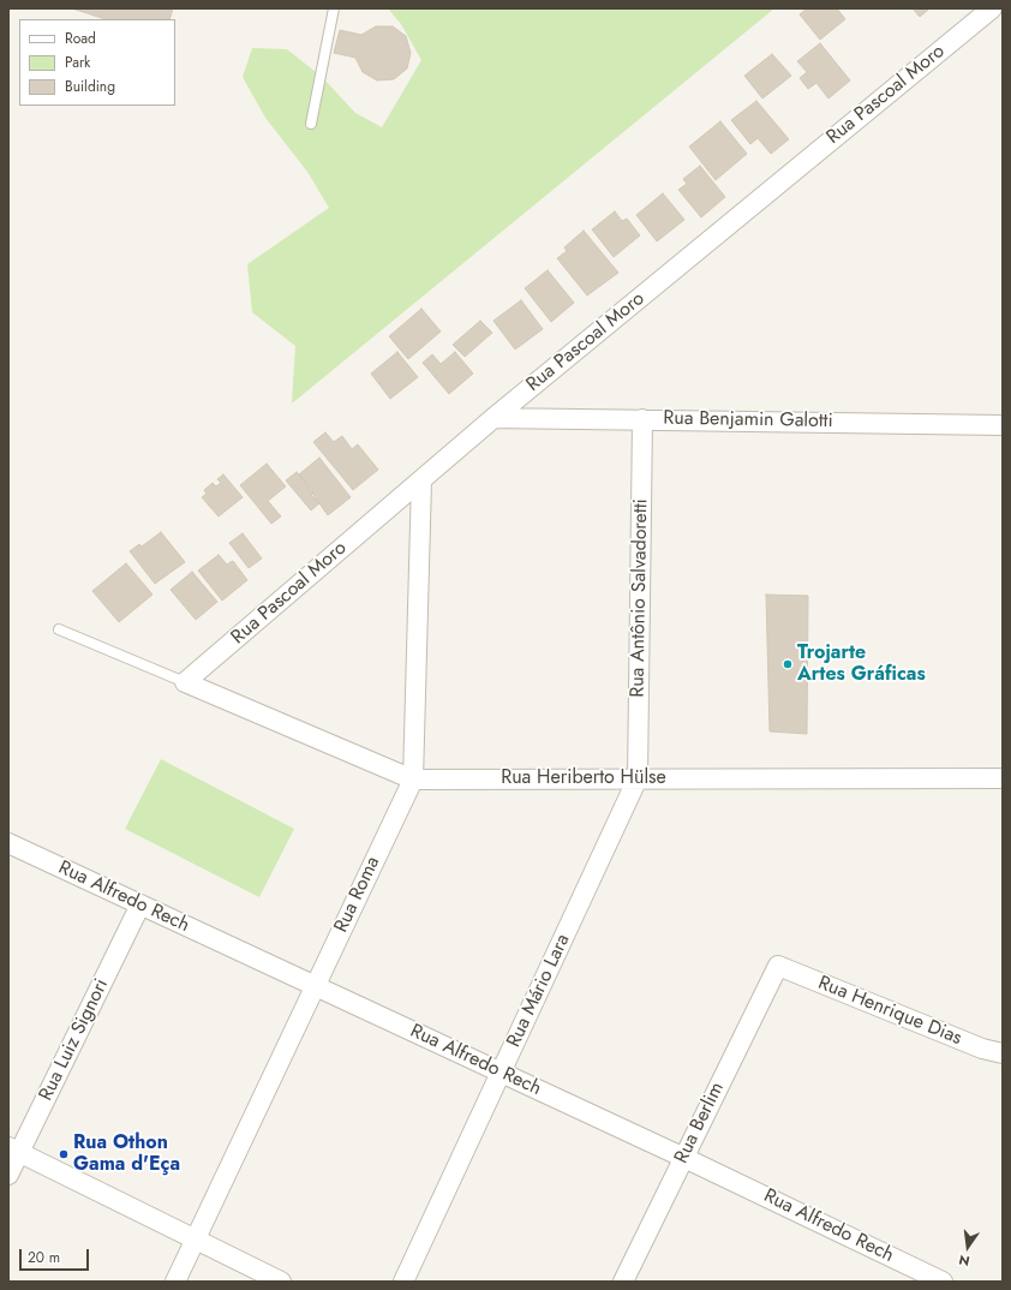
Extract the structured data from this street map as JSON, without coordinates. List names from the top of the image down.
{
  "streets": {
    "street": [
      "Rua Pascoal Moro",
      "Rua Benjamin Galotti",
      "Rua Antônio Salvadoretti",
      "Rua Heriberto Hülse",
      "Rua Roma",
      "Rua Alfredo Rech",
      "Rua Mário Lara",
      "Rua Henrique Dias",
      "Rua Luiz Signori",
      "Rua Berlim"
    ]
  },
  "crossings": [
    ["Rua Pascoal Moro", "Rua Benjamin Galotti"],
    ["Rua Pascoal Moro", "Rua Heriberto Hülse"],
    ["Rua Pascoal Moro", "Rua Roma"],
    ["Rua Benjamin Galotti", "Rua Antônio Salvadoretti"],
    ["Rua Antônio Salvadoretti", "Rua Heriberto Hülse"],
    ["Rua Antônio Salvadoretti", "Rua Mário Lara"],
    ["Rua Heriberto Hülse", "Rua Roma"],
    ["Rua Heriberto Hülse", "Rua Mário Lara"],
    ["Rua Roma", "Rua Alfredo Rech"],
    ["Rua Alfredo Rech", "Rua Mário Lara"],
    ["Rua Alfredo Rech", "Rua Luiz Signori"],
    ["Rua Alfredo Rech", "Rua Berlim"],
    ["Rua Henrique Dias", "Rua Berlim"]
  ],
  "places": ["Trojarte Artes Gráficas", "Rua Othon Gama d'Eça"],
  "legend": ["Road", "Park", "Building"],
  "scale_bar": "20 m",
  "north": "bottom"
}
